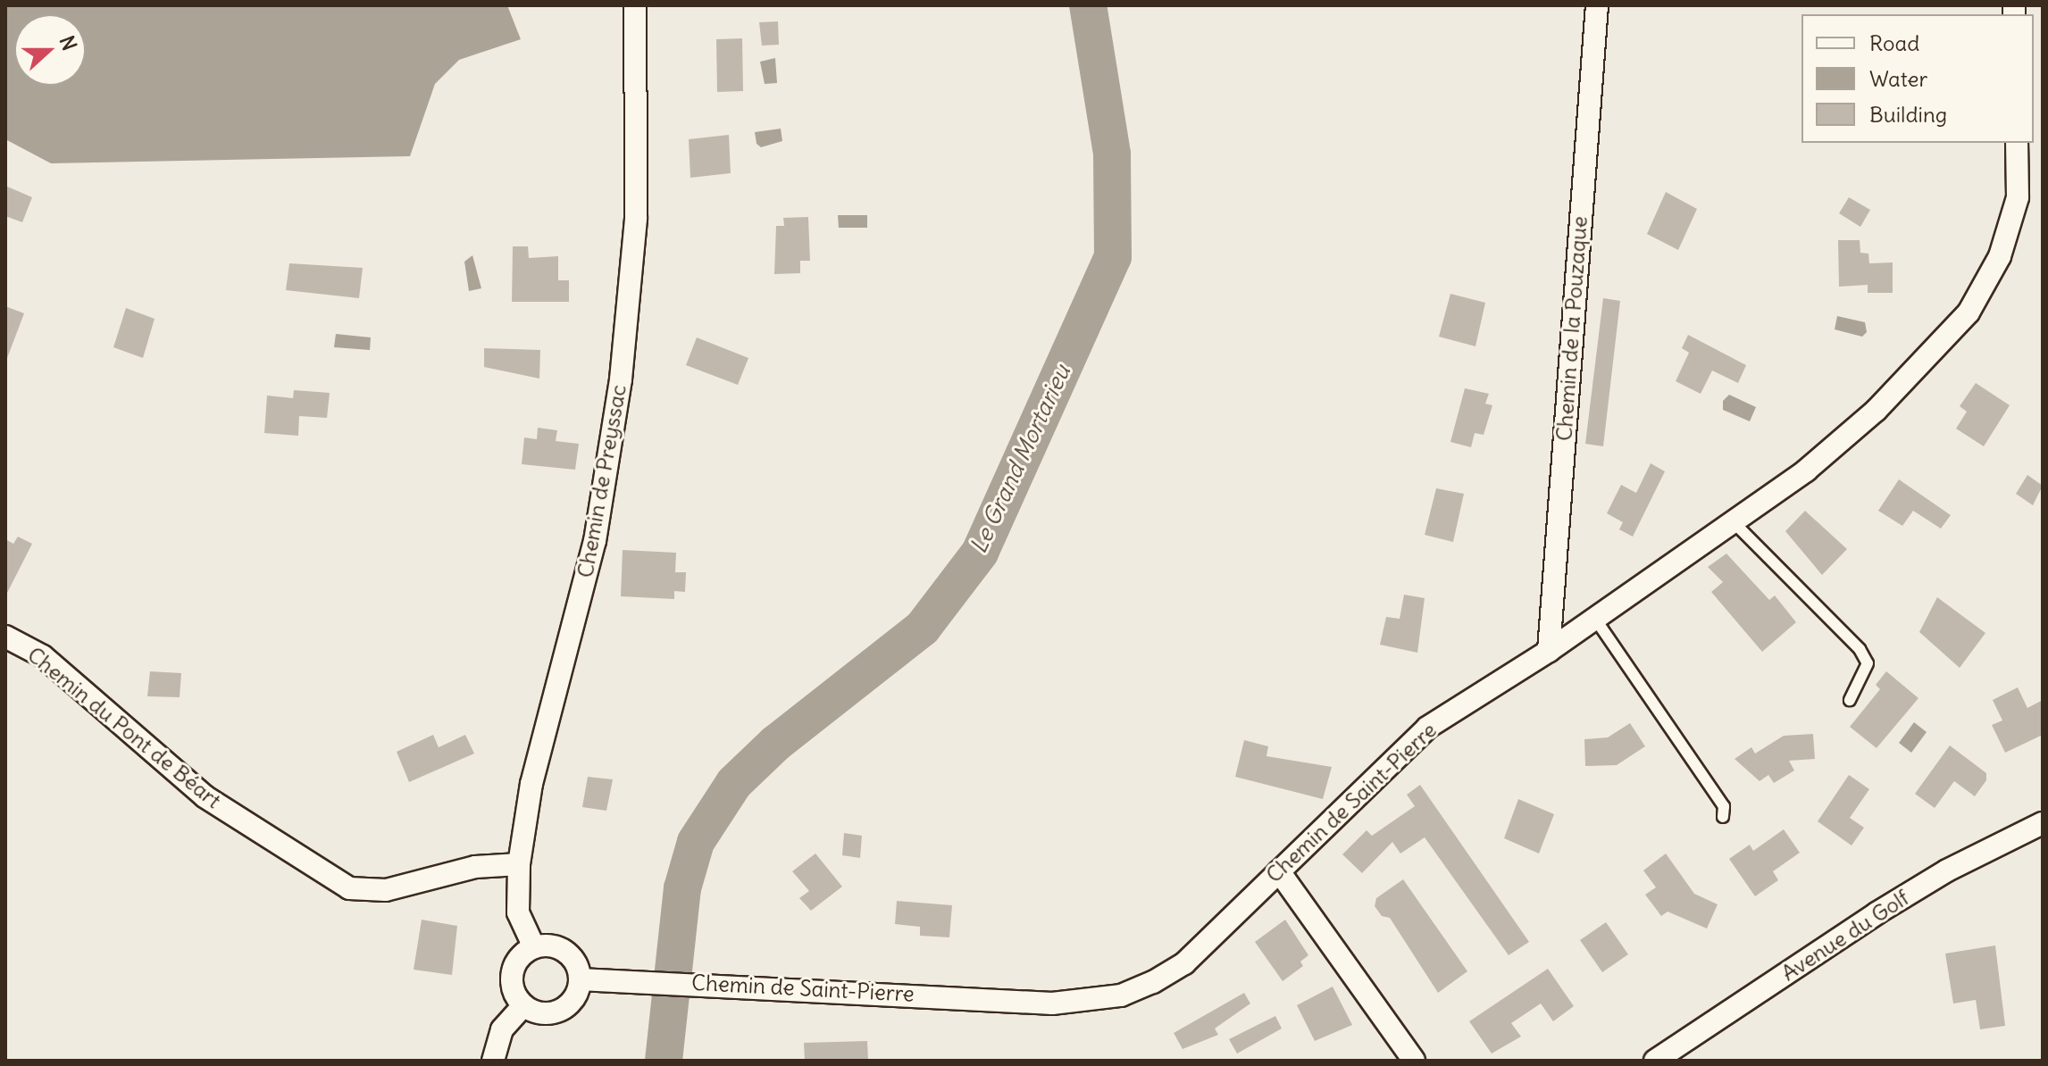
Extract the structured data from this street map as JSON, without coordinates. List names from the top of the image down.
{
  "streets": {
    "street": [
      "Chemin de la Pouzaque",
      "Chemin de Preyssac",
      "Chemin du Pont de Béart",
      "Chemin de Saint-Pierre",
      "Avenue du Golf"
    ]
  },
  "crossings": [
    ["Chemin de la Pouzaque", "Chemin de Saint-Pierre"],
    ["Chemin de Preyssac", "Chemin du Pont de Béart"],
    ["Chemin de Preyssac", "Chemin de Saint-Pierre"]
  ],
  "water": ["Le Grand Mortarieu"],
  "legend": ["Road", "Water", "Building"],
  "north": "right"
}
